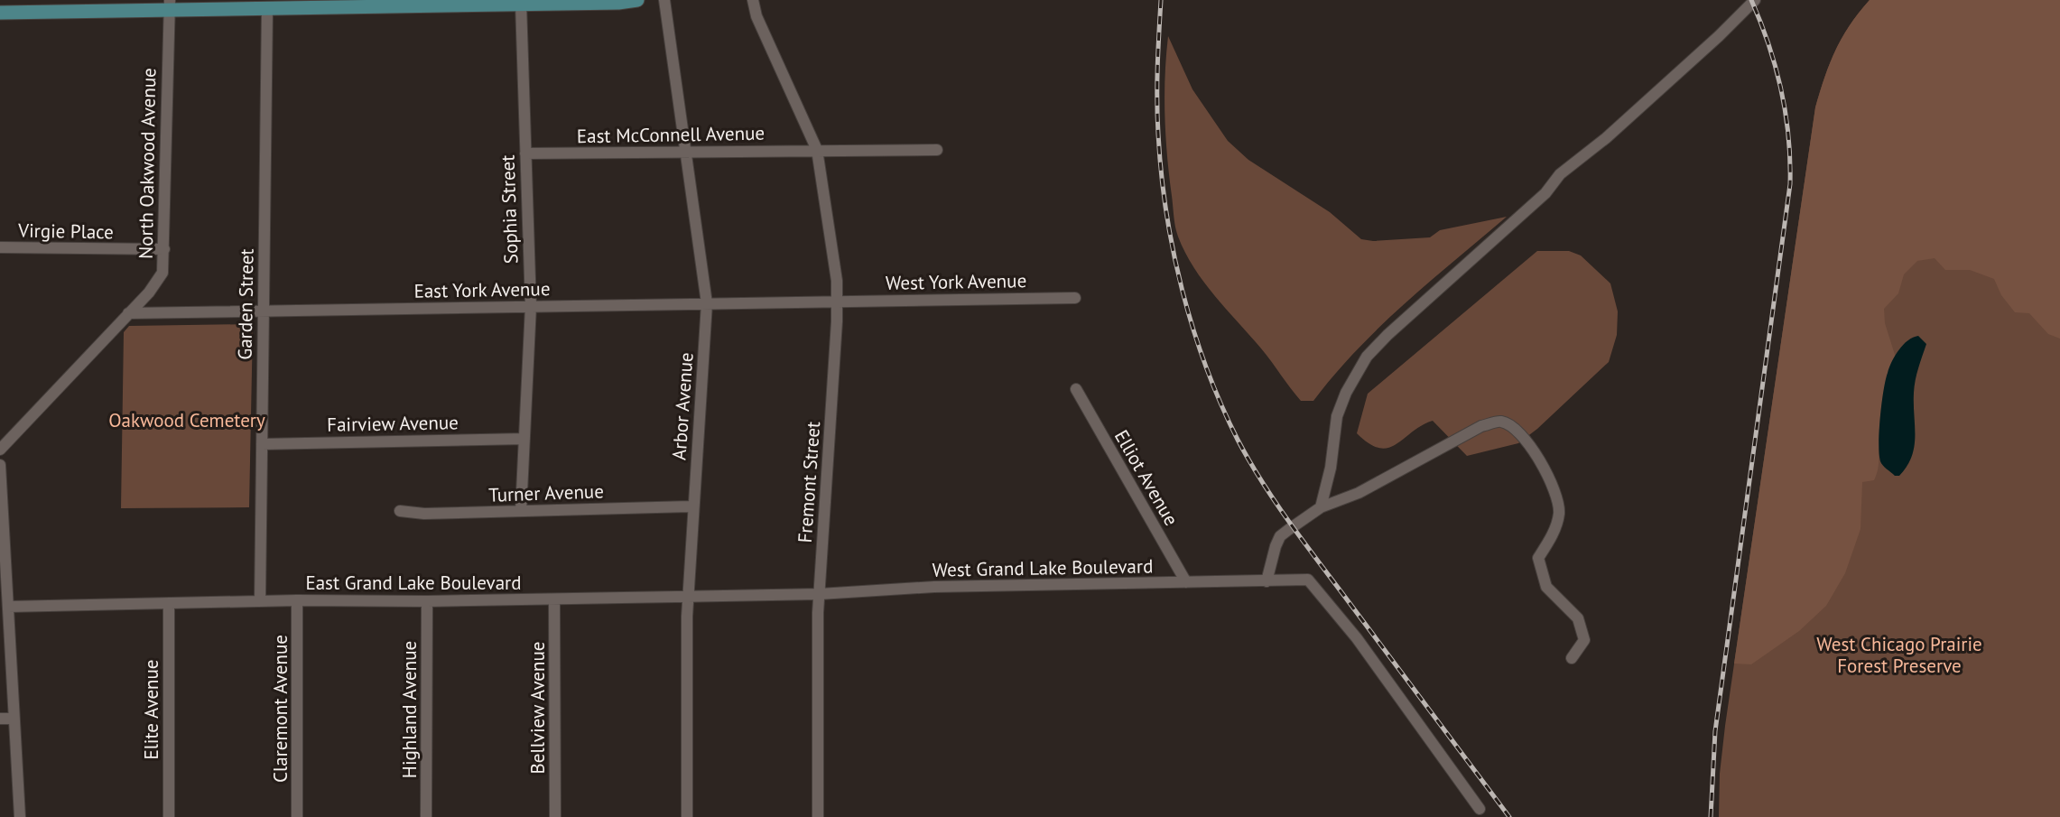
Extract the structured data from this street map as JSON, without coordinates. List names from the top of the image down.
{
  "streets": {
    "street": [
      "East McConnell Avenue",
      "North Oakwood Avenue",
      "Sophia Street",
      "Virgie Place",
      "West York Avenue",
      "East York Avenue",
      "Garden Street",
      "Arbor Avenue",
      "Fairview Avenue",
      "Elliot Avenue",
      "Fremont Street",
      "Turner Avenue",
      "West Grand Lake Boulevard",
      "East Grand Lake Boulevard",
      "Bellview Avenue",
      "Claremont Avenue",
      "Elite Avenue",
      "Highland Avenue"
    ]
  },
  "crossings": [
    ["East McConnell Avenue", "Sophia Street"],
    ["East McConnell Avenue", "Arbor Avenue"],
    ["East McConnell Avenue", "Fremont Street"],
    ["North Oakwood Avenue", "Virgie Place"],
    ["North Oakwood Avenue", "East York Avenue"],
    ["Sophia Street", "East York Avenue"],
    ["Sophia Street", "Fairview Avenue"],
    ["Sophia Street", "Turner Avenue"],
    ["West York Avenue", "East York Avenue"],
    ["West York Avenue", "Fremont Street"],
    ["East York Avenue", "Garden Street"],
    ["East York Avenue", "Arbor Avenue"],
    ["East York Avenue", "Fremont Street"],
    ["Garden Street", "Fairview Avenue"],
    ["Garden Street", "East Grand Lake Boulevard"],
    ["Arbor Avenue", "Turner Avenue"],
    ["Arbor Avenue", "East Grand Lake Boulevard"],
    ["Elliot Avenue", "West Grand Lake Boulevard"],
    ["Fremont Street", "West Grand Lake Boulevard"],
    ["Fremont Street", "East Grand Lake Boulevard"],
    ["West Grand Lake Boulevard", "East Grand Lake Boulevard"],
    ["East Grand Lake Boulevard", "Bellview Avenue"],
    ["East Grand Lake Boulevard", "Claremont Avenue"],
    ["East Grand Lake Boulevard", "Elite Avenue"],
    ["East Grand Lake Boulevard", "Highland Avenue"]
  ],
  "parks": ["Oakwood Cemetery", "West Chicago Prairie Forest Preserve"]
}
